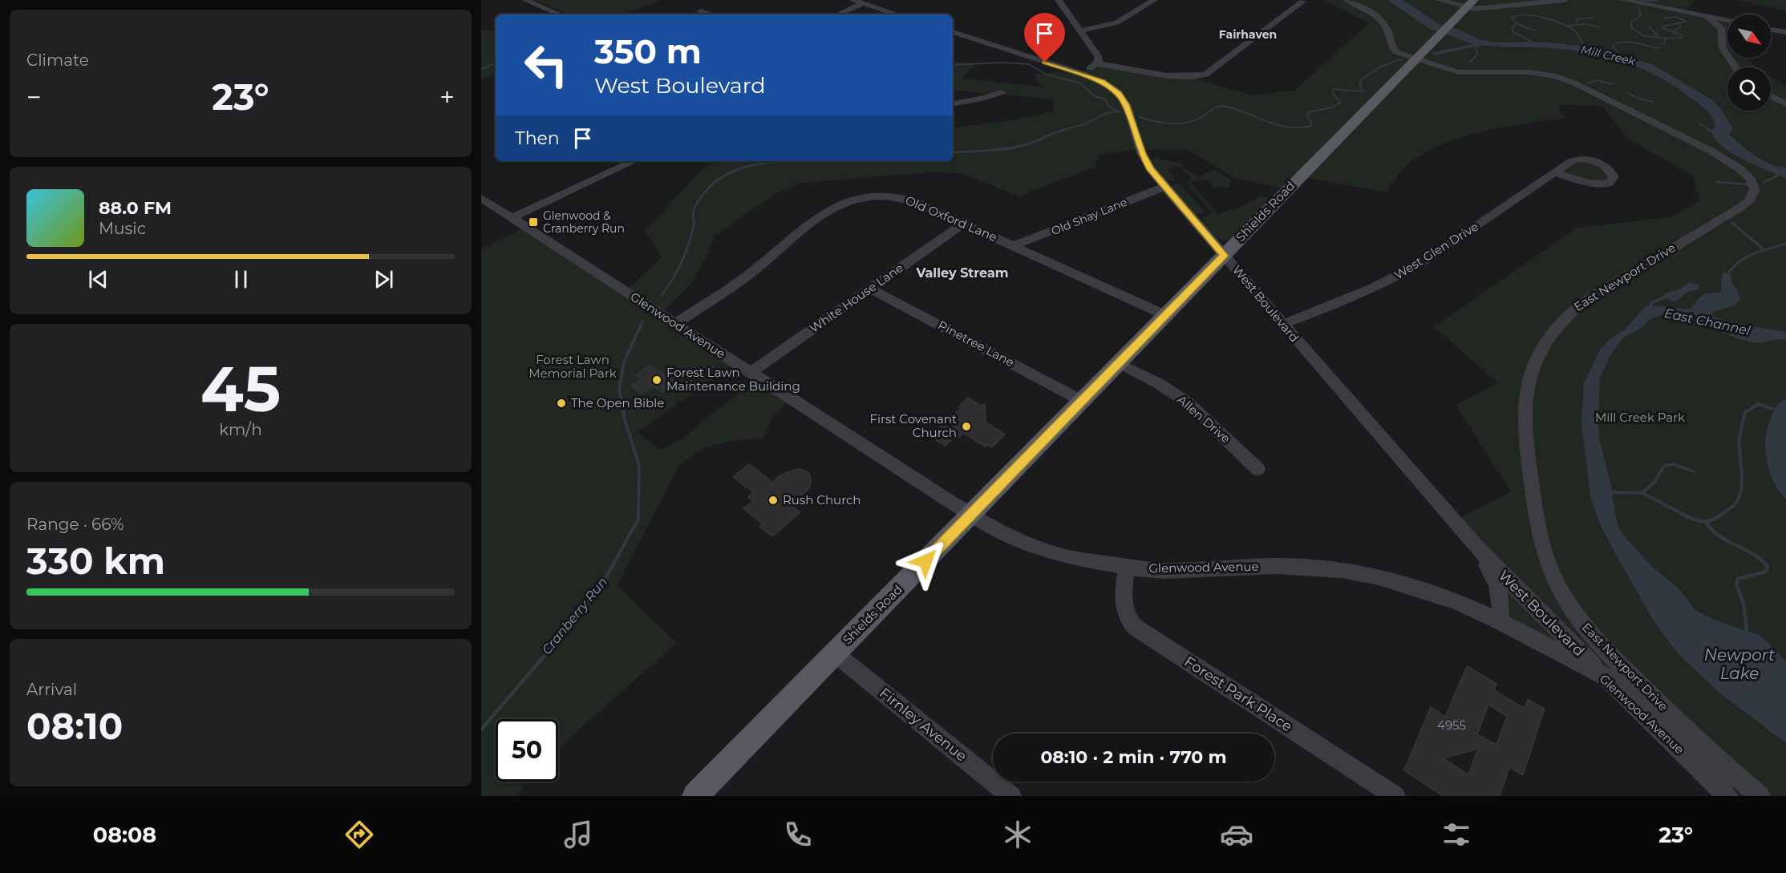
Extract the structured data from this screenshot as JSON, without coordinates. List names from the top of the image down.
{
  "streets": {
    "main road": ["Shields Road"],
    "street": [
      "Old Shay Lane",
      "Old Oxford Lane",
      "West Glen Drive",
      "East Newport Drive",
      "White House Lane",
      "West Boulevard",
      "Glenwood Avenue",
      "Pinetree Lane",
      "Allen Drive",
      "Forest Park Place",
      "Firnley Avenue"
    ]
  },
  "crossings": [
    ["Shields Road", "Old Oxford Lane"],
    ["Shields Road", "East Newport Drive"],
    ["Shields Road", "West Boulevard"],
    ["Shields Road", "Glenwood Avenue"],
    ["Shields Road", "Pinetree Lane"],
    ["Shields Road", "Allen Drive"],
    ["Shields Road", "Firnley Avenue"],
    ["Old Shay Lane", "Old Oxford Lane"],
    ["Old Shay Lane", "West Boulevard"],
    ["Old Oxford Lane", "White House Lane"],
    ["Old Oxford Lane", "Glenwood Avenue"],
    ["West Glen Drive", "West Boulevard"],
    ["White House Lane", "Glenwood Avenue"],
    ["White House Lane", "Pinetree Lane"],
    ["West Boulevard", "Glenwood Avenue"],
    ["Glenwood Avenue", "Forest Park Place"]
  ],
  "districts": ["Fairhaven", "Valley Stream"],
  "water": [
    "Mill Creek",
    "East Channel",
    "Cranberry Run",
    "Newport Lake"
  ],
  "parks": ["Forest Lawn Memorial Park", "Mill Creek Park"],
  "places": {
    "transit": ["Glenwood & Cranberry Run"],
    "other": [
      "Forest Lawn Maintenance Building",
      "The Open Bible",
      "First Covenant Church",
      "Rush Church"
    ]
  },
  "house_numbers": ["4955"],
  "north": "bottom right",
  "page": {
    "tile": [
      "Climate",
      ["45", "km/h"],
      ["Range · 66%", "330 km"],
      ["Arrival", "08:10"]
    ],
    "turn": ["350 m", "West Boulevard"],
    "heat": ["−", "23°", "+"],
    "then": "Then",
    "song": ["88.0 FM", "Music"],
    "limit": "50",
    "trip": "08:10 · 2 min · 770 m",
    "tabs": ["08:08", "23°"]
  }
}
